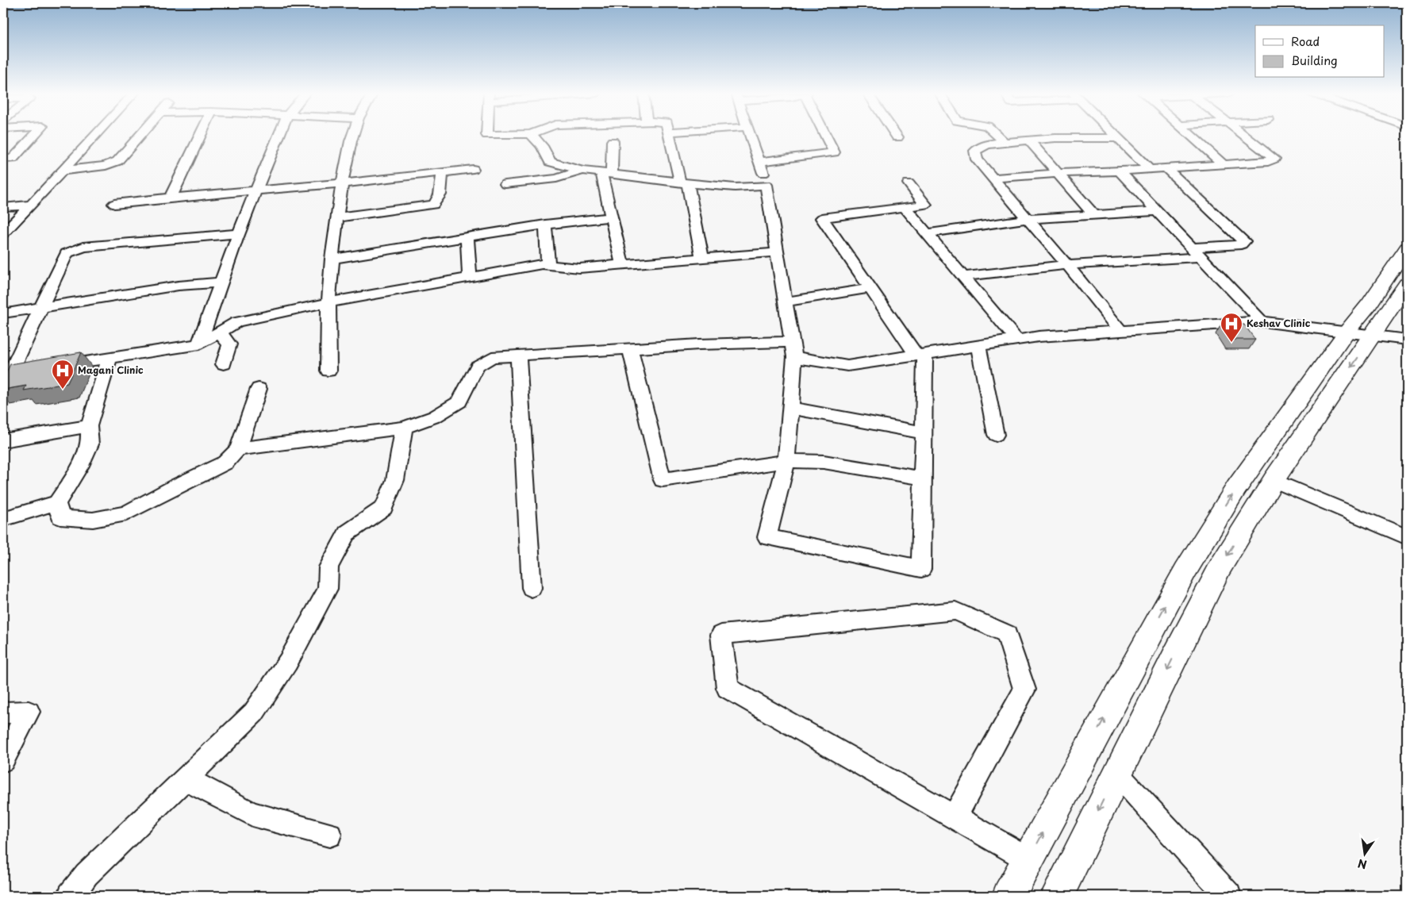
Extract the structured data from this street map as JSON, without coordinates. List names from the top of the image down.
{
  "places": {
    "hospital": ["Keshav Clinic", "Magani Clinic"]
  },
  "legend": ["Road", "Building"],
  "north": "bottom"
}
